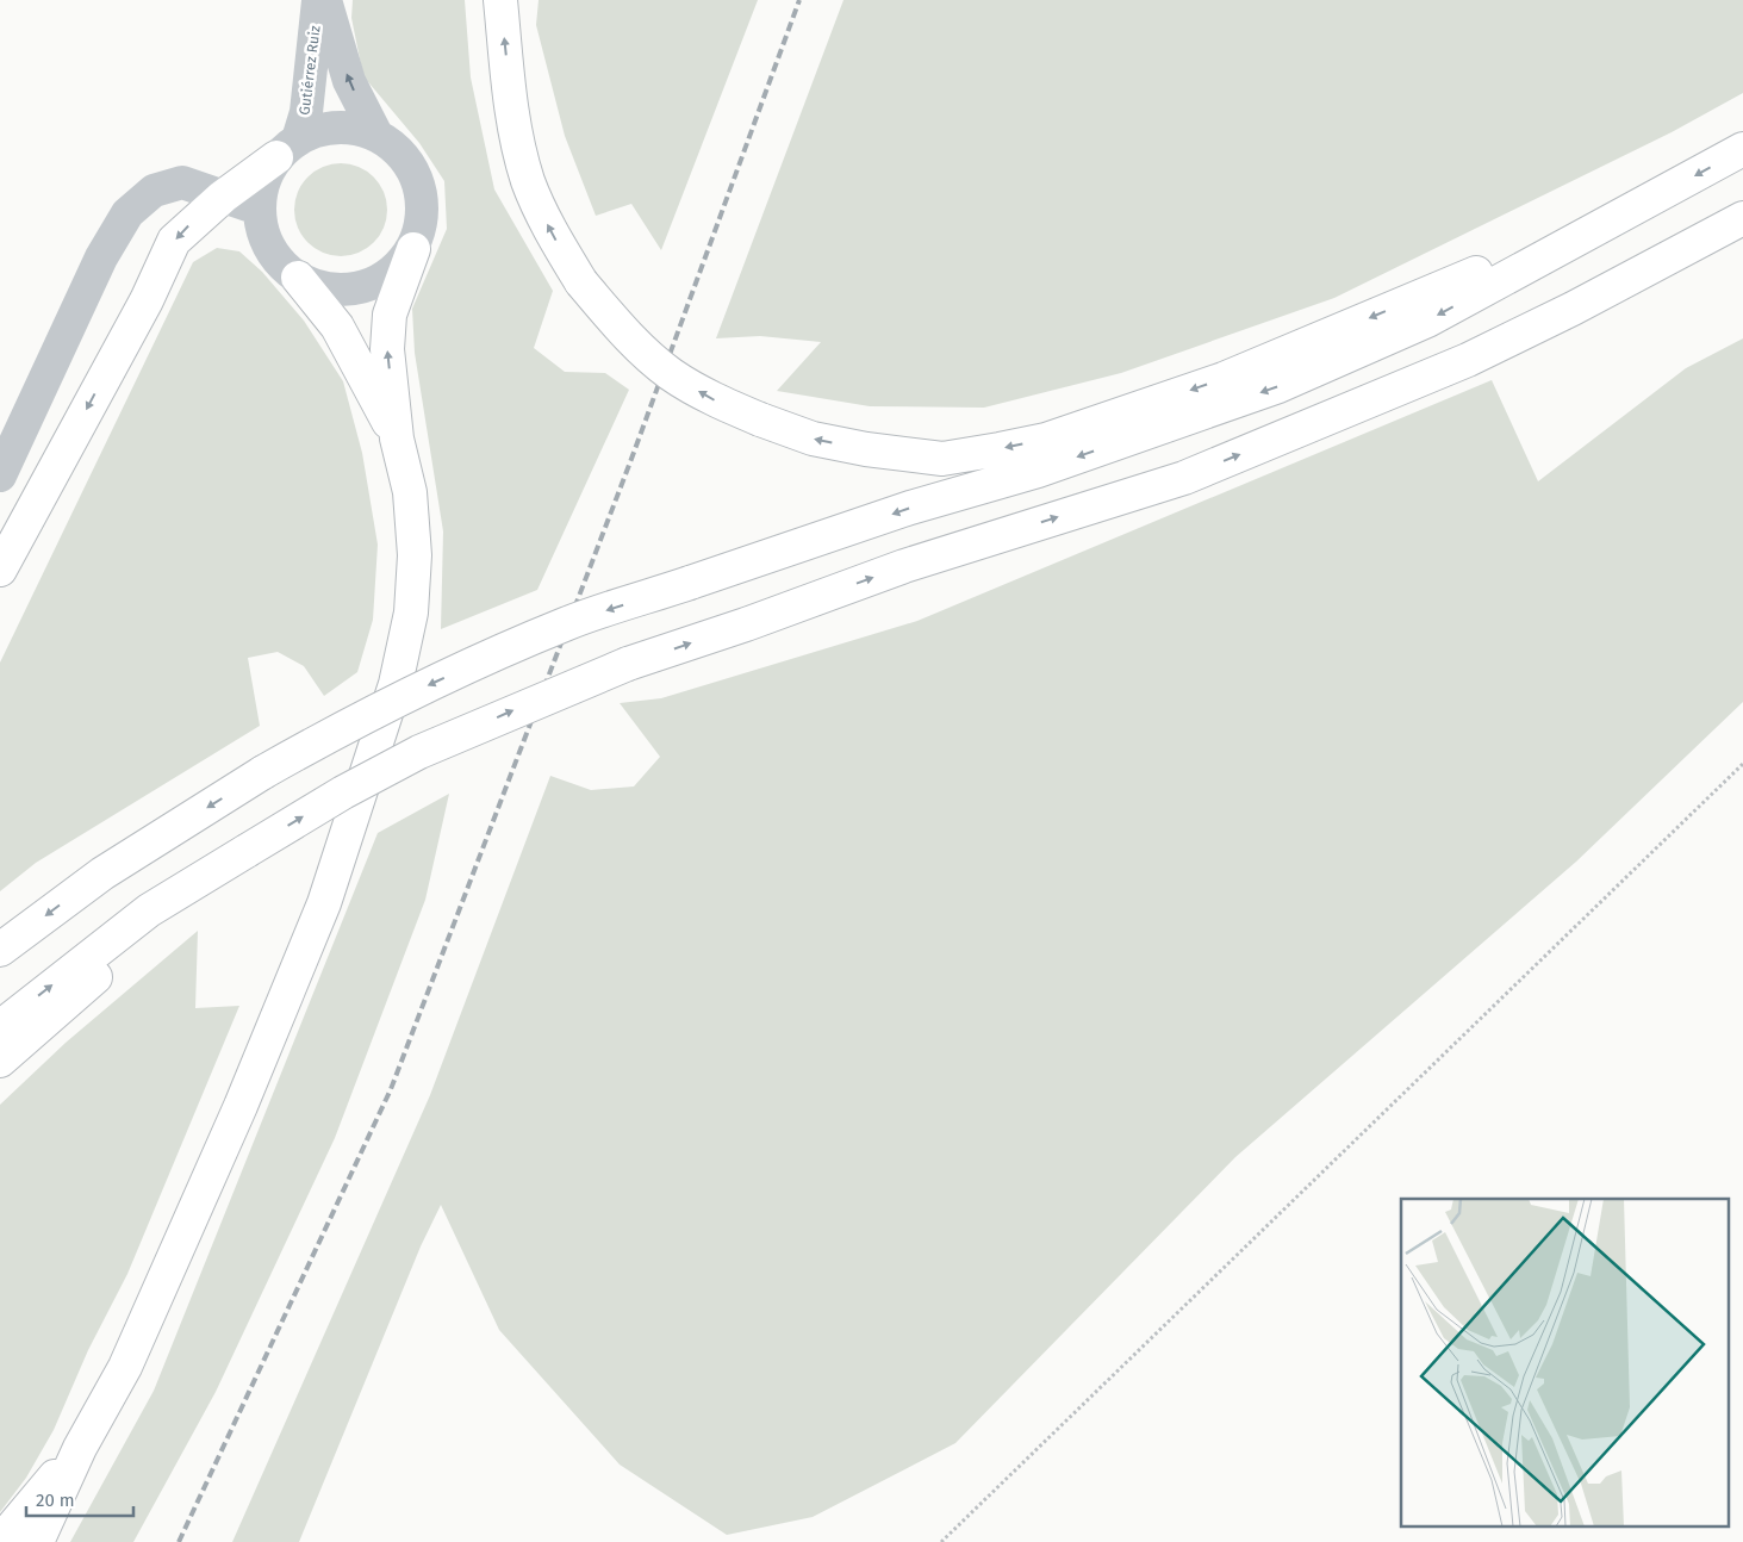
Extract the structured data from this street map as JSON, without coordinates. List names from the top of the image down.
{
  "streets": {
    "street": ["Gutiérrez Ruiz"]
  },
  "one_way": ["Gutiérrez Ruiz"],
  "scale_bar": "20 m"
}
